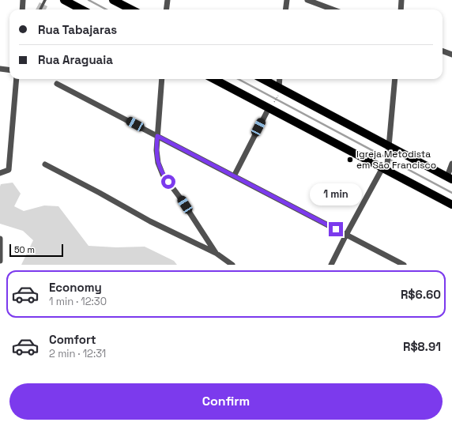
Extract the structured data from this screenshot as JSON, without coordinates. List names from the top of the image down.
{
  "places": ["Igreja Metodista em São Francisco"],
  "scale_bar": "50 m",
  "page": {
    "banner": ["Rua Tabajaras", "Rua Araguaia"],
    "bubble": "1 min",
    "scale": "50 m",
    "list": [
      {
        "name": "Economy",
        "note": "1 min · 12:30",
        "value": "R$6.60"
      },
      {
        "name": "Comfort",
        "note": "2 min · 12:31",
        "value": "R$8.91"
      }
    ],
    "buttons": "Confirm"
  }
}
